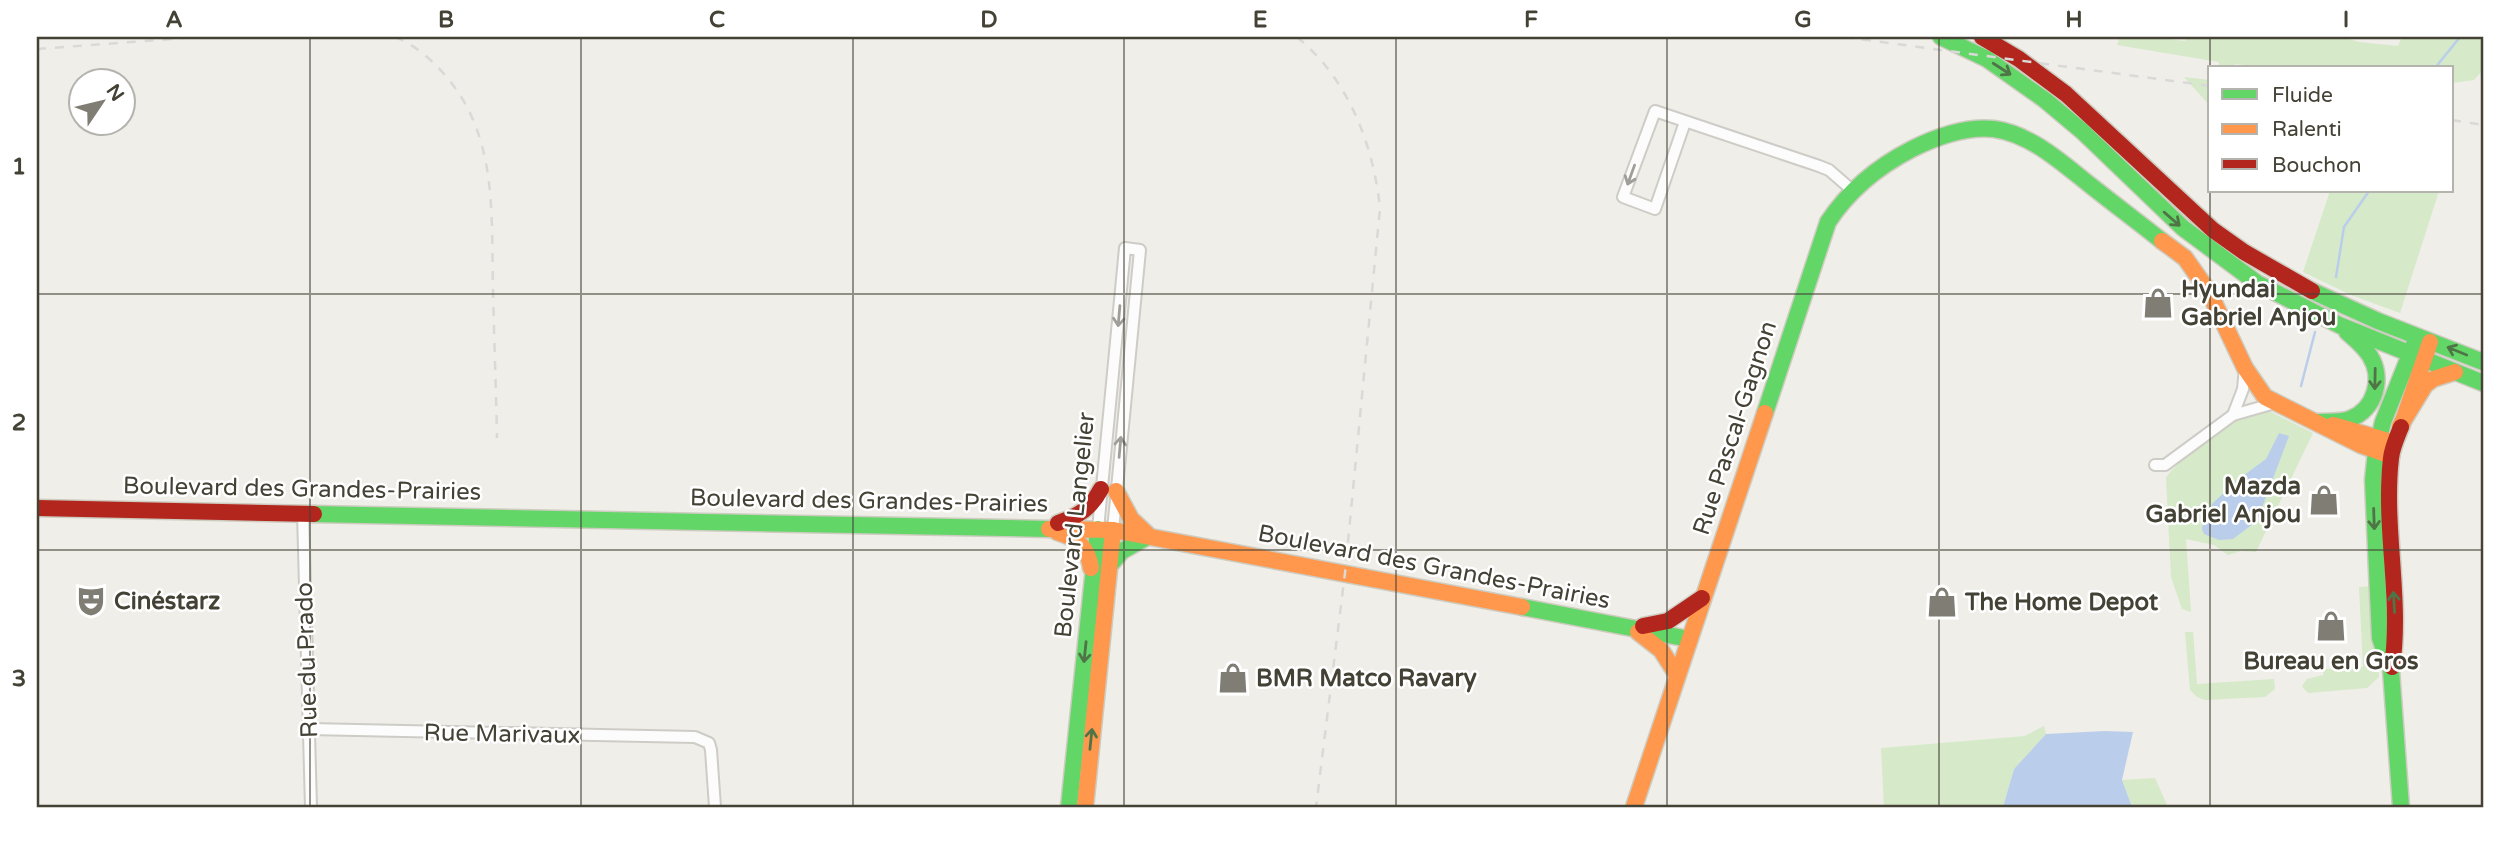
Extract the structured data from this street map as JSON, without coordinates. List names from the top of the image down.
{
  "streets": {
    "main road": ["Rue Pascal-Gagnon", "Boulevard des Grandes-Prairies", "Boulevard Langelier"],
    "street": ["Rue du Prado", "Rue Marivaux"]
  },
  "crossings": [
    ["Rue Pascal-Gagnon", "Boulevard des Grandes-Prairies"],
    ["Boulevard des Grandes-Prairies", "Boulevard Langelier"],
    ["Boulevard des Grandes-Prairies", "Rue du Prado"],
    ["Rue du Prado", "Rue Marivaux"]
  ],
  "places": {
    "shop": [
      "Hyundai Gabriel Anjou",
      "Mazda Gabriel Anjou",
      "The Home Depot",
      "Bureau en Gros",
      "BMR Matco Ravary"
    ],
    "theatre": ["Cinéstarz"]
  },
  "legend": ["Fluide", "Ralenti", "Bouchon"],
  "north": "top right",
  "grid": {
    "columns": [
      "A",
      "B",
      "C",
      "D",
      "E",
      "F",
      "G",
      "H",
      "I"
    ],
    "rows": ["1", "2", "3"]
  }
}
